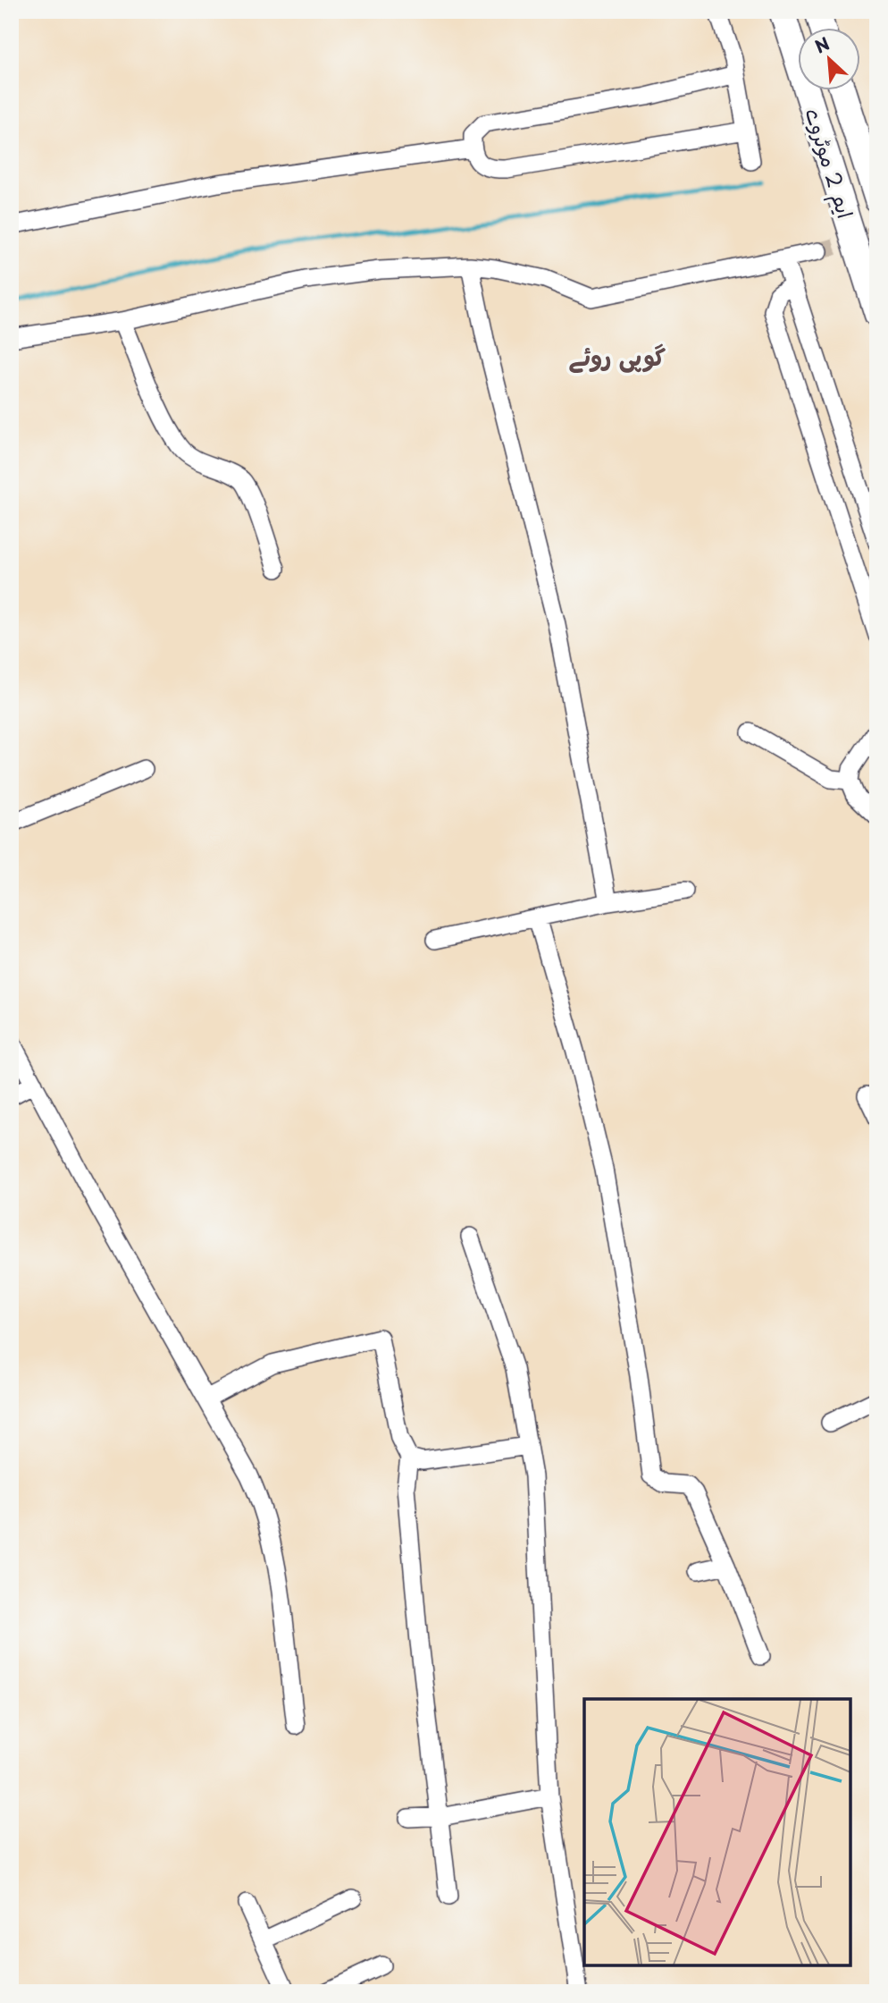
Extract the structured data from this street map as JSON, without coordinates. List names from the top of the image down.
{
  "streets": {
    "highway": ["ایم 2 موٹروے"]
  },
  "districts": ["گوپی روئے"],
  "north": "top left"
}
